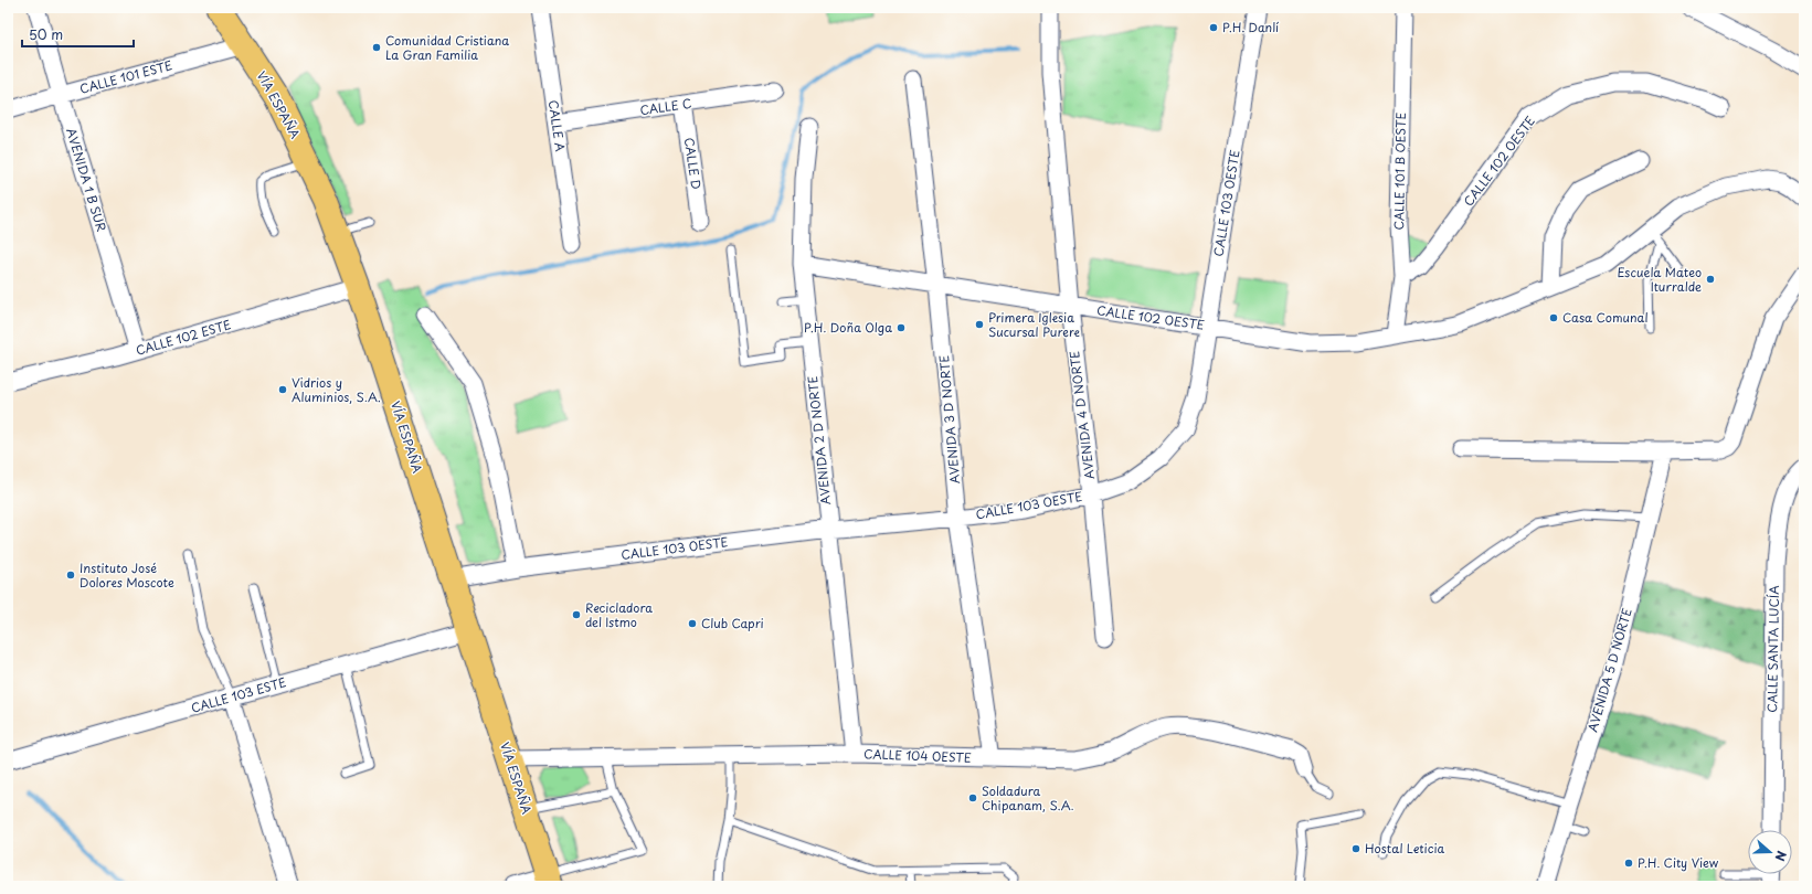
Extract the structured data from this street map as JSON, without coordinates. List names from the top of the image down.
{
  "streets": {
    "main road": ["VÍA ESPAÑA"],
    "street": [
      "CALLE 101 ESTE",
      "CALLE C",
      "CALLE A",
      "CALLE 102 OESTE",
      "CALLE D",
      "CALLE 101 B OESTE",
      "AVENIDA 1 B SUR",
      "CALLE 103 OESTE",
      "CALLE 102 ESTE",
      "AVENIDA 4 D NORTE",
      "AVENIDA 3 D NORTE",
      "AVENIDA 2 D NORTE",
      "CALLE SANTA LUCÍA",
      "AVENIDA 5 D NORTE",
      "CALLE 103 ESTE",
      "CALLE 104 OESTE"
    ]
  },
  "crossings": [
    ["CALLE 101 ESTE", "VÍA ESPAÑA"],
    ["CALLE 101 ESTE", "AVENIDA 1 B SUR"],
    ["VÍA ESPAÑA", "CALLE 103 OESTE"],
    ["VÍA ESPAÑA", "CALLE 102 ESTE"],
    ["VÍA ESPAÑA", "CALLE 103 ESTE"],
    ["VÍA ESPAÑA", "CALLE 104 OESTE"],
    ["CALLE C", "CALLE A"],
    ["CALLE C", "CALLE D"],
    ["CALLE 102 OESTE", "CALLE 101 B OESTE"],
    ["CALLE 102 OESTE", "CALLE 103 OESTE"],
    ["CALLE 102 OESTE", "AVENIDA 4 D NORTE"],
    ["CALLE 102 OESTE", "AVENIDA 3 D NORTE"],
    ["CALLE 102 OESTE", "AVENIDA 2 D NORTE"],
    ["AVENIDA 1 B SUR", "CALLE 102 ESTE"],
    ["CALLE 103 OESTE", "AVENIDA 4 D NORTE"],
    ["CALLE 103 OESTE", "AVENIDA 3 D NORTE"],
    ["CALLE 103 OESTE", "AVENIDA 2 D NORTE"],
    ["AVENIDA 3 D NORTE", "CALLE 104 OESTE"],
    ["AVENIDA 2 D NORTE", "CALLE 104 OESTE"]
  ],
  "places": [
    "P.H. Danlí",
    "Comunidad Cristiana La Gran Familia",
    "Escuela Mateo Iturralde",
    "Casa Comunal",
    "Primera Iglesia Sucursal Purere",
    "P.H. Doña Olga",
    "Vidrios y Aluminios, S.A.",
    "Instituto José Dolores Moscote",
    "Recicladora del Istmo",
    "Club Capri",
    "Soldadura Chipanam, S.A.",
    "Hostal Leticia",
    "P.H. City View"
  ],
  "scale_bar": "50 m",
  "north": "right"
}
